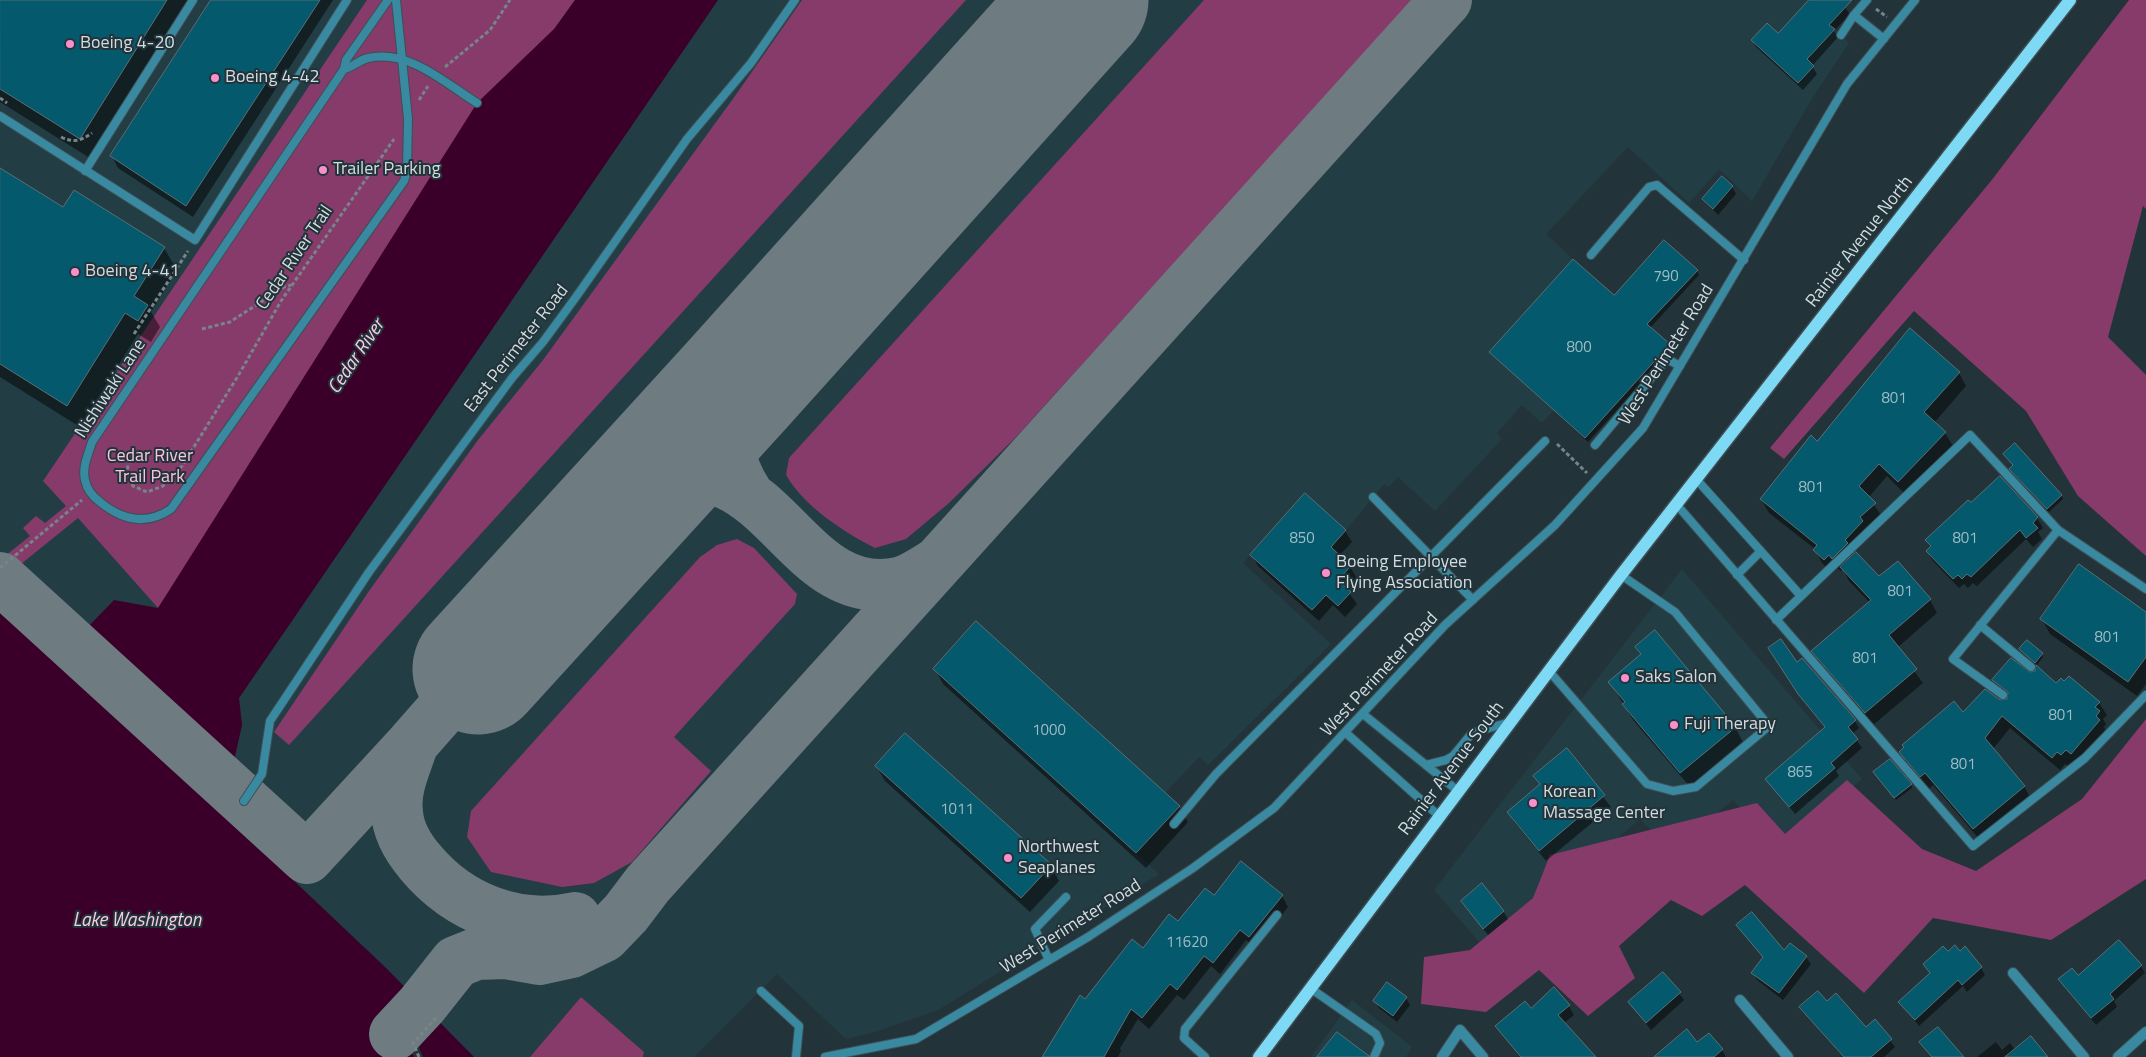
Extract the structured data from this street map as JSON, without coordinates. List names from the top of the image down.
{
  "streets": {
    "main road": ["Rainier Avenue North", "Rainier Avenue South"],
    "lane": ["East Perimeter Road", "West Perimeter Road", "Nishiwaki Lane"],
    "path": ["Cedar River Trail"]
  },
  "crossings": [
    ["Rainier Avenue North", "Rainier Avenue South"]
  ],
  "water": ["Cedar River", "Lake Washington"],
  "parks": ["Cedar River Trail Park"],
  "places": [
    "Boeing 4-20",
    "Boeing 4-42",
    "Trailer Parking",
    "Boeing 4-41",
    "Boeing Employee Flying Association",
    "Saks Salon",
    "Fuji Therapy",
    "Korean Massage Center",
    "Northwest Seaplanes"
  ],
  "house_numbers": [
    "790",
    "800",
    "801",
    "801",
    "850",
    "801",
    "801",
    "801",
    "801",
    "801",
    "1000",
    "801",
    "865",
    "1011",
    "11620"
  ]
}
